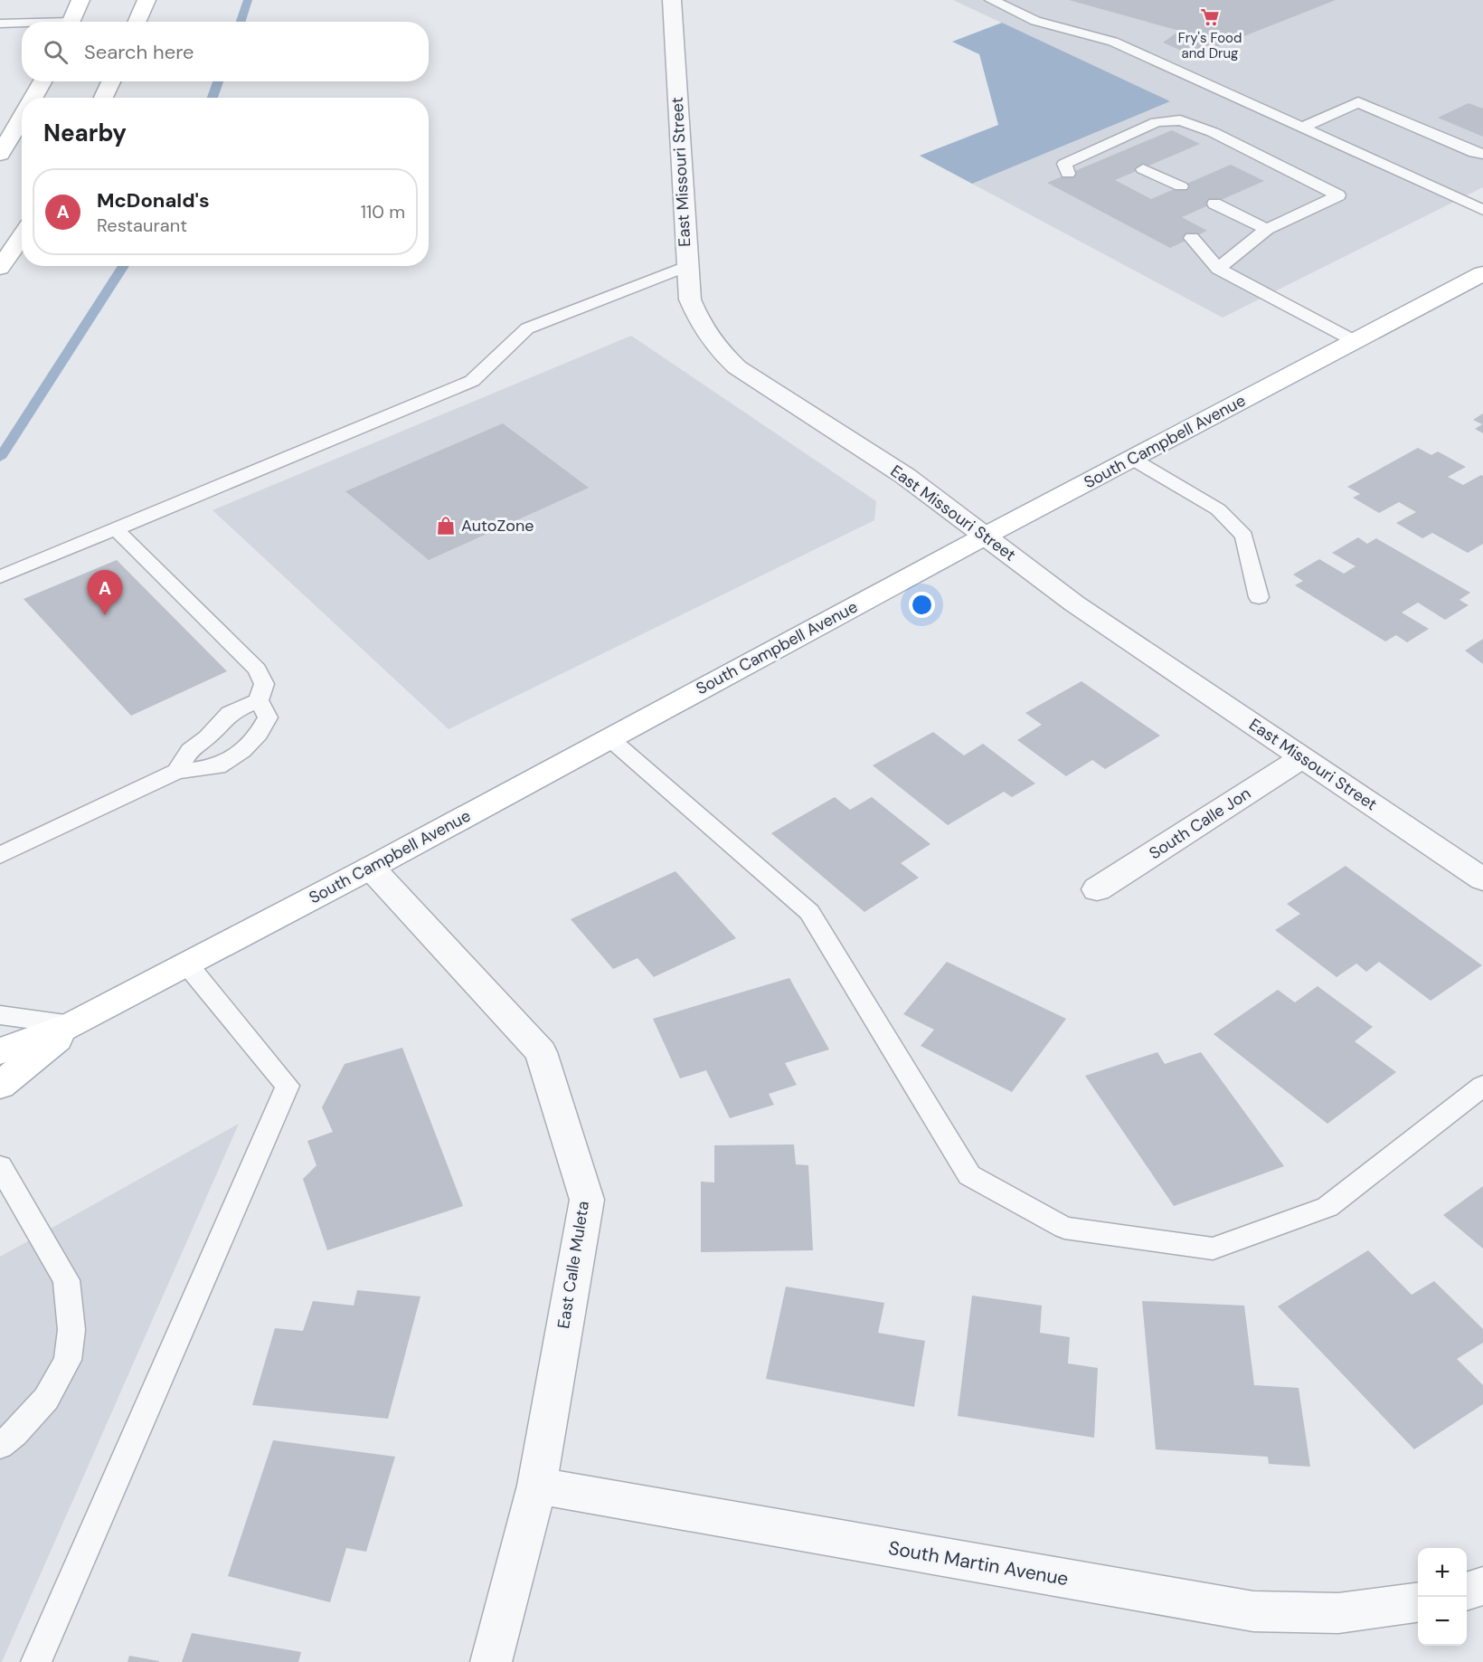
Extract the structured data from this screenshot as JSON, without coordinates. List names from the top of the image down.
{
  "streets": {
    "main road": ["South Campbell Avenue"],
    "street": [
      "East Missouri Street",
      "South Calle Jon",
      "East Calle Muleta",
      "South Martin Avenue"
    ]
  },
  "crossings": [
    ["East Missouri Street", "South Campbell Avenue"],
    ["East Missouri Street", "South Calle Jon"],
    ["South Campbell Avenue", "East Calle Muleta"],
    ["East Calle Muleta", "South Martin Avenue"]
  ],
  "places": {
    "supermarket": ["Fry's Food and Drug"],
    "shop": ["AutoZone"]
  },
  "page": {
    "search": "Search here",
    "heading": "Nearby",
    "list": [
      {
        "mark": "A",
        "name": "McDonald's",
        "note": "Restaurant",
        "value": "110 m"
      }
    ],
    "pins": "A",
    "map_buttons": ["+", "−"]
  }
}
